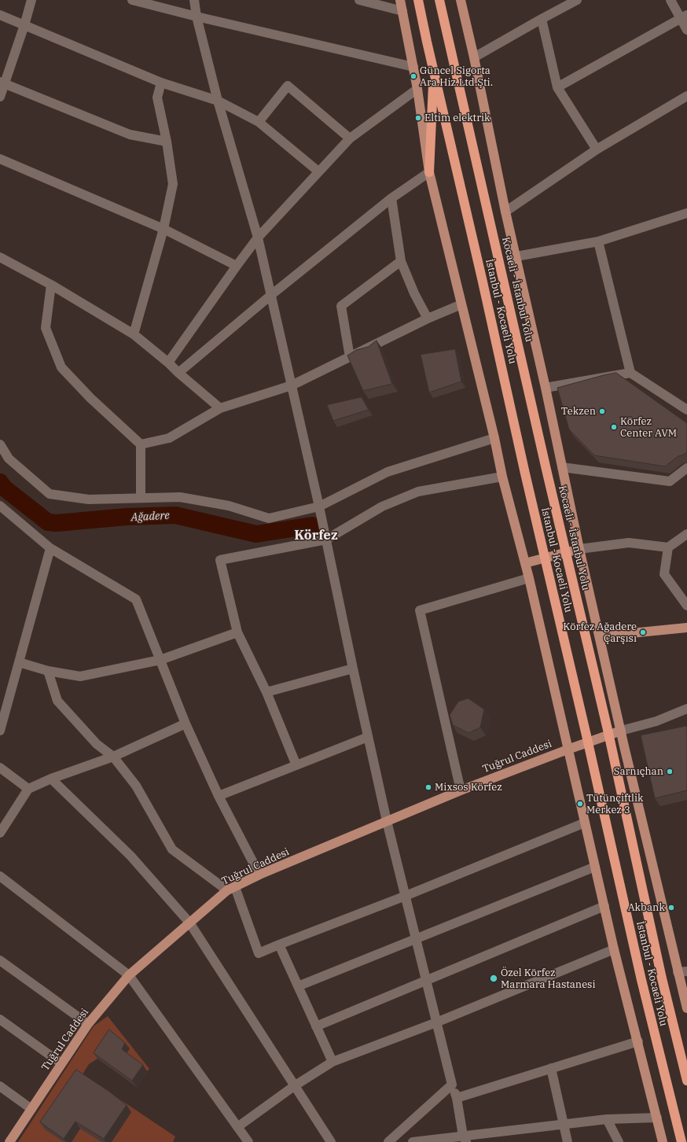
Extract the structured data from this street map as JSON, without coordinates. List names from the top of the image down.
{
  "streets": {
    "highway": ["Kocaeli - İstanbul Yolu", "İstanbul - Kocaeli Yolu"],
    "main road": ["Tuğrul Caddesi"]
  },
  "districts": ["Körfez"],
  "water": ["Ağadere"],
  "places": [
    "Güncel Sigorta Ara.Hiz.Ltd.Şti.",
    "Eltim elektrik",
    "Tekzen",
    "Körfez Center AVM",
    "Körfez Ağadere Çarşısı",
    "Sarnıçhan",
    "Mixsos Körfez",
    "Tütünçiftlik Merkez 3",
    "Akbank",
    "Özel Körfez Marmara Hastanesi"
  ]
}
